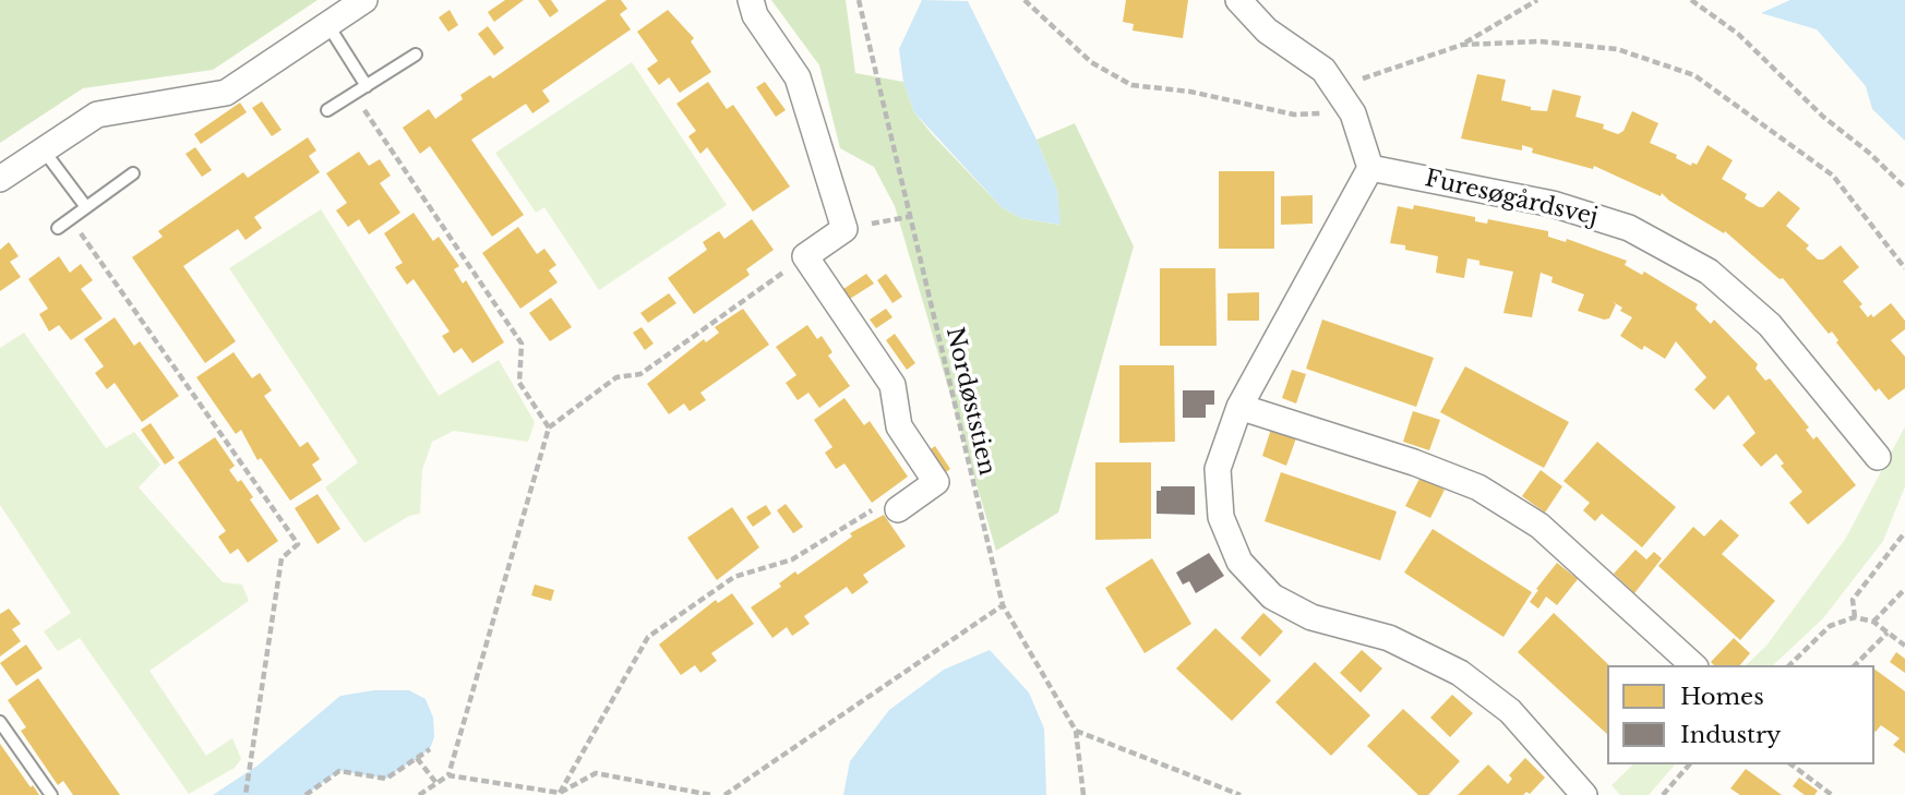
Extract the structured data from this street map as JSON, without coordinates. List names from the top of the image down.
{
  "streets": {
    "street": ["Furesøgårdsvej"],
    "path": ["Nordøststien"]
  },
  "legend": ["Homes", "Industry"]
}
